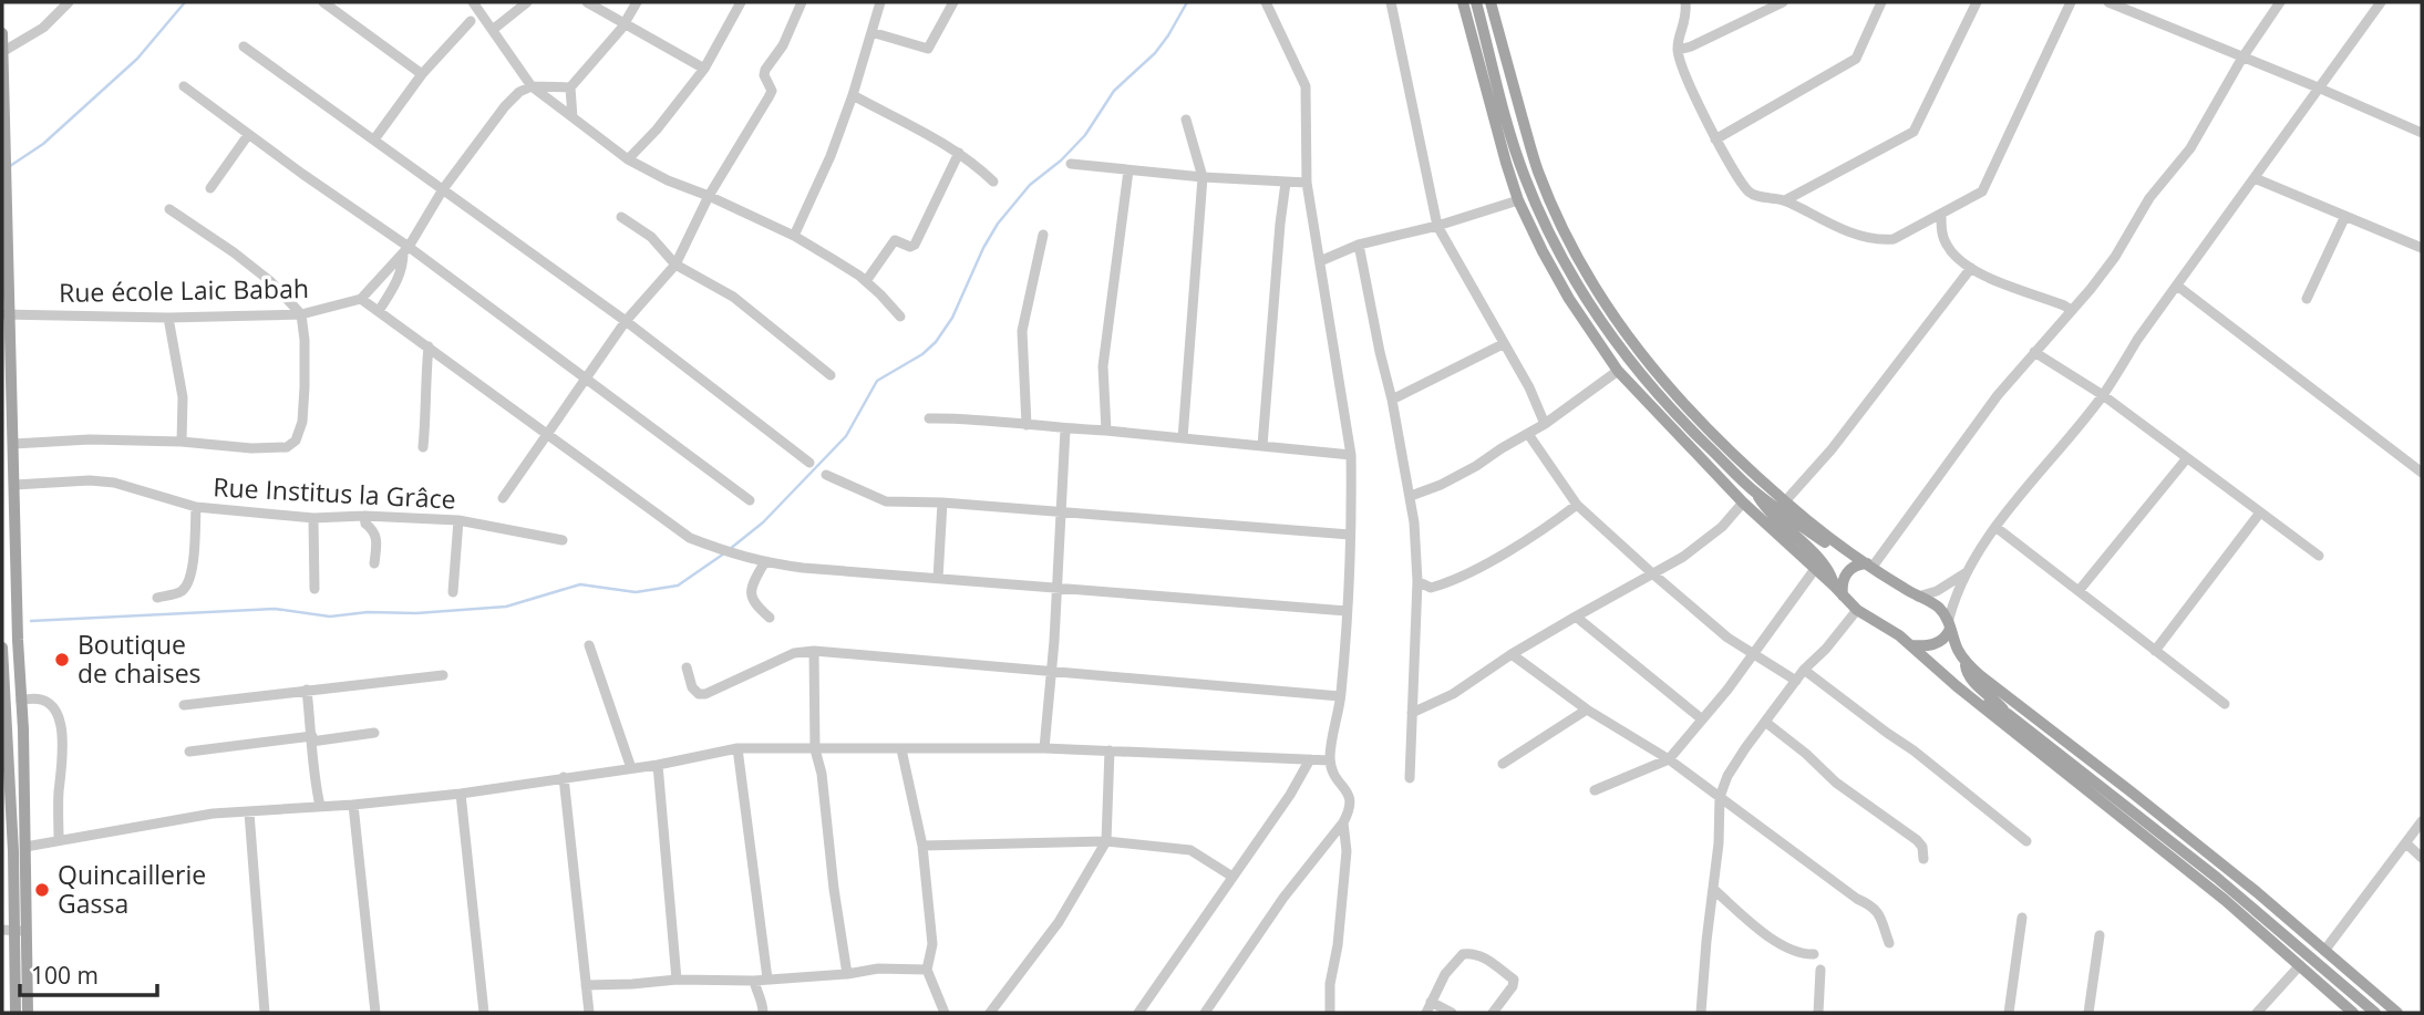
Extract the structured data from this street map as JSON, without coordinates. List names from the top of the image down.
{
  "streets": {
    "street": ["Rue école Laic Babah", "Rue Institus la Grâce"]
  },
  "places": ["Boutique de chaises", "Quincaillerie Gassa"],
  "scale_bar": "100 m"
}
